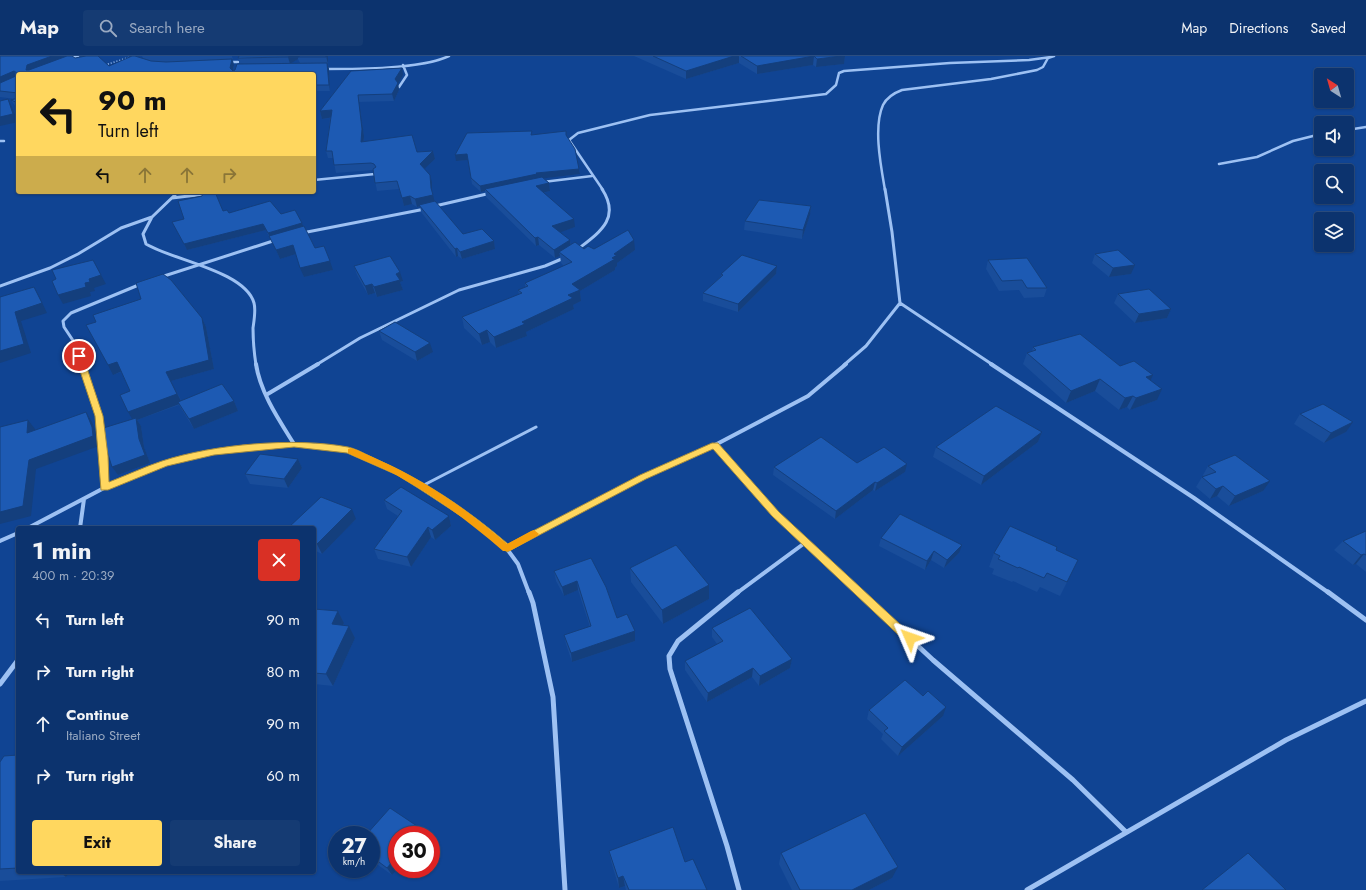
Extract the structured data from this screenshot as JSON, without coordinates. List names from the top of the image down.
{
  "north": "top left",
  "page": {
    "header": "Map",
    "search": "Search here",
    "nav": ["Map", "Directions", "Saved"],
    "turn": ["90 m", "Turn left"],
    "heading": ["1 min", "400 m · 20:39"],
    "list": [
      {
        "name": "Turn left",
        "value": "90 m"
      },
      {
        "name": "Turn right",
        "value": "80 m"
      },
      {
        "name": "Continue",
        "note": "Italiano Street",
        "value": "90 m"
      },
      {
        "name": "Turn right",
        "value": "60 m"
      }
    ],
    "buttons": ["Exit", "Share"],
    "speed": "27 km/h",
    "limit": "30"
  }
}
